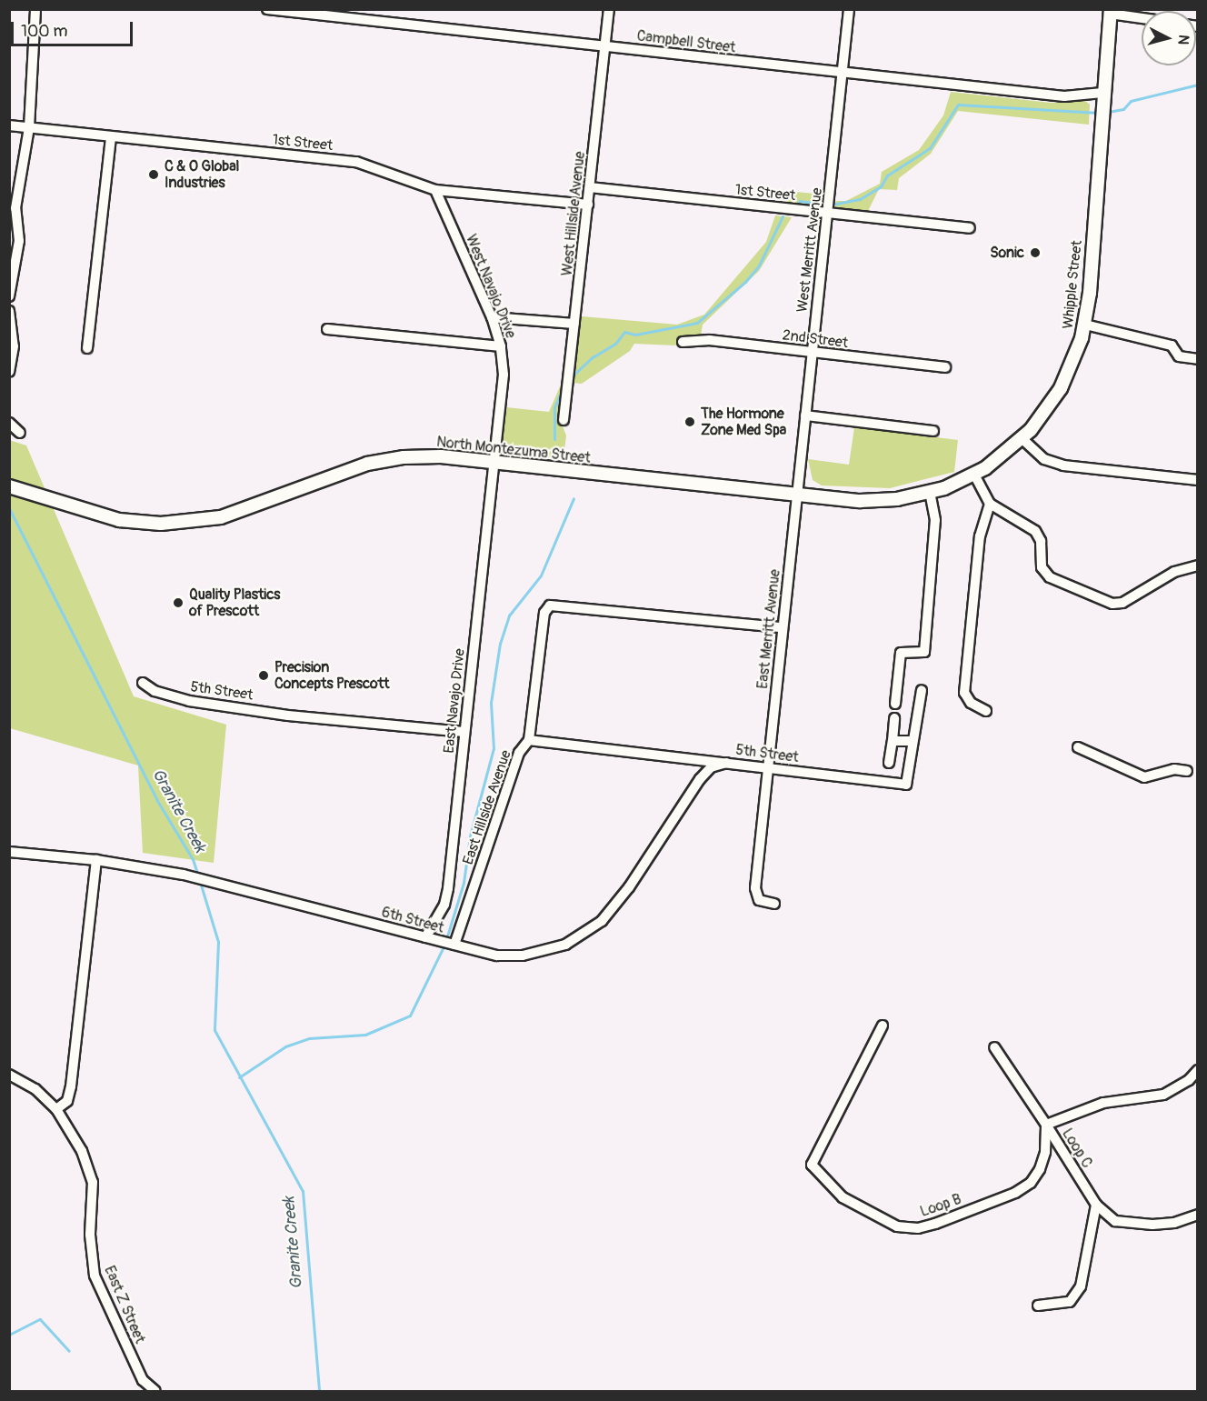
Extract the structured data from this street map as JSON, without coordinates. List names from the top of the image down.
{
  "streets": {
    "main road": ["Whipple Street", "North Montezuma Street"],
    "street": [
      "Campbell Street",
      "1st Street",
      "West Hillside Avenue",
      "West Merritt Avenue",
      "West Navajo Drive",
      "2nd Street",
      "East Merritt Avenue",
      "5th Street",
      "East Navajo Drive",
      "East Hillside Avenue",
      "6th Street",
      "Loop C",
      "Loop B",
      "East Z Street"
    ]
  },
  "crossings": [
    ["Campbell Street", "West Hillside Avenue"],
    ["Campbell Street", "West Merritt Avenue"],
    ["Campbell Street", "Whipple Street"],
    ["1st Street", "West Hillside Avenue"],
    ["1st Street", "West Merritt Avenue"],
    ["1st Street", "West Navajo Drive"],
    ["West Merritt Avenue", "2nd Street"],
    ["West Merritt Avenue", "North Montezuma Street"],
    ["West Merritt Avenue", "East Merritt Avenue"],
    ["Whipple Street", "North Montezuma Street"],
    ["West Navajo Drive", "North Montezuma Street"],
    ["West Navajo Drive", "East Navajo Drive"],
    ["North Montezuma Street", "East Merritt Avenue"],
    ["North Montezuma Street", "East Navajo Drive"],
    ["East Merritt Avenue", "5th Street"],
    ["East Merritt Avenue", "East Hillside Avenue"],
    ["5th Street", "East Navajo Drive"],
    ["5th Street", "East Hillside Avenue"],
    ["5th Street", "6th Street"],
    ["East Navajo Drive", "6th Street"],
    ["East Hillside Avenue", "6th Street"],
    ["Loop C", "Loop B"]
  ],
  "water": ["Granite Creek"],
  "places": [
    "C & O Global Industries",
    "Sonic",
    "The Hormone Zone Med Spa",
    "Quality Plastics of Prescott",
    "Precision Concepts Prescott"
  ],
  "scale_bar": "100 m",
  "north": "right"
}
